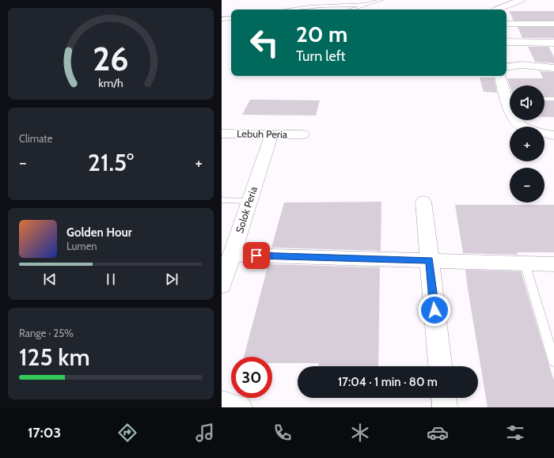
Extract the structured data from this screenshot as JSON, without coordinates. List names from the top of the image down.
{
  "streets": {
    "street": ["Lebuh Peria", "Solok Peria"]
  },
  "crossings": [
    ["Lebuh Peria", "Solok Peria"]
  ],
  "page": {
    "turn": ["20 m", "Turn left"],
    "map_buttons": ["+", "−"],
    "tile": [
      "Climate",
      ["Range · 25%", "125 km"]
    ],
    "heat": ["−", "21.5°", "+"],
    "song": ["Golden Hour", "Lumen"],
    "limit": "30",
    "trip": "17:04 · 1 min · 80 m",
    "tabs": "17:03",
    "gauge": ["26", "km/h"]
  }
}
